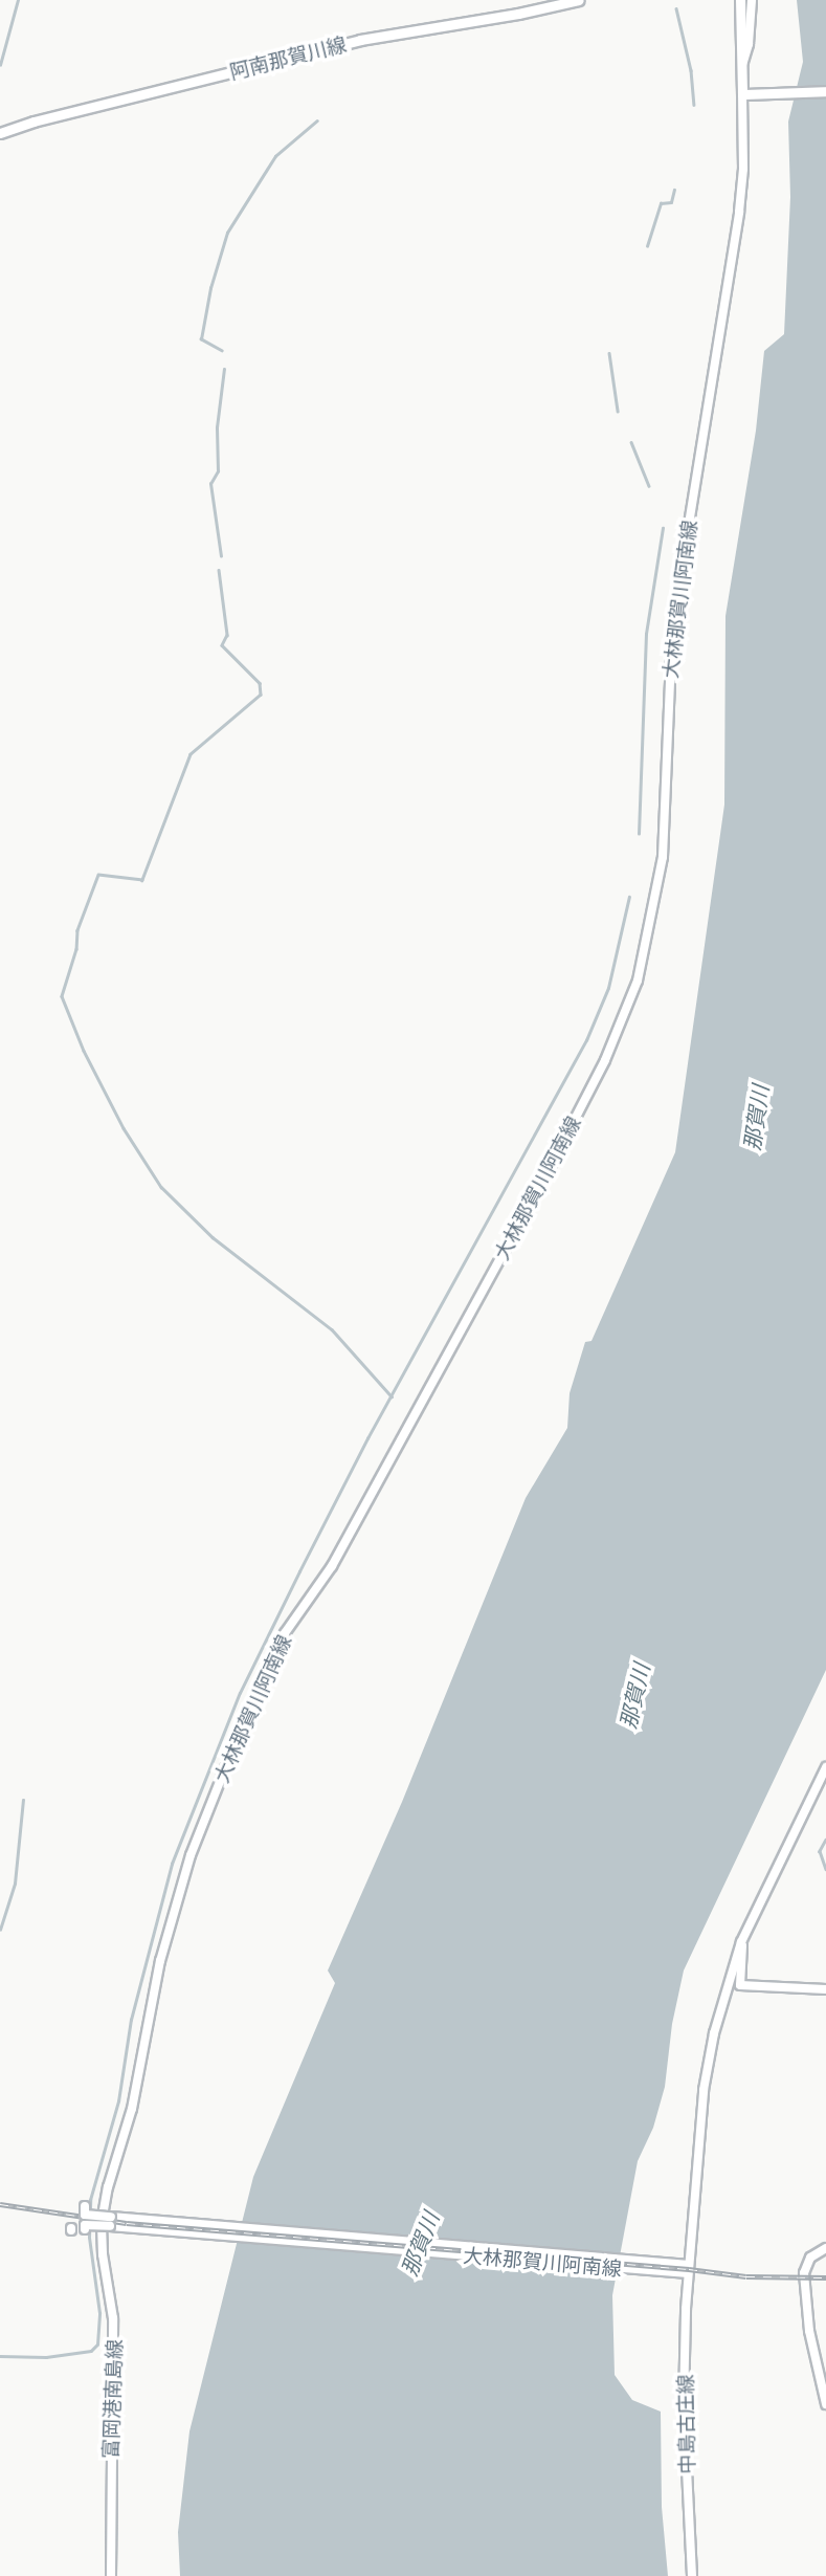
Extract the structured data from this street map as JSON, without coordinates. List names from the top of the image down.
{
  "streets": {
    "main road": [
      "阿南那賀川線",
      "大林那賀川阿南線",
      "富岡港南島線",
      "中島古庄線"
    ]
  },
  "crossings": [
    ["大林那賀川阿南線", "富岡港南島線"],
    ["大林那賀川阿南線", "中島古庄線"]
  ],
  "water": ["那賀川"]
}
